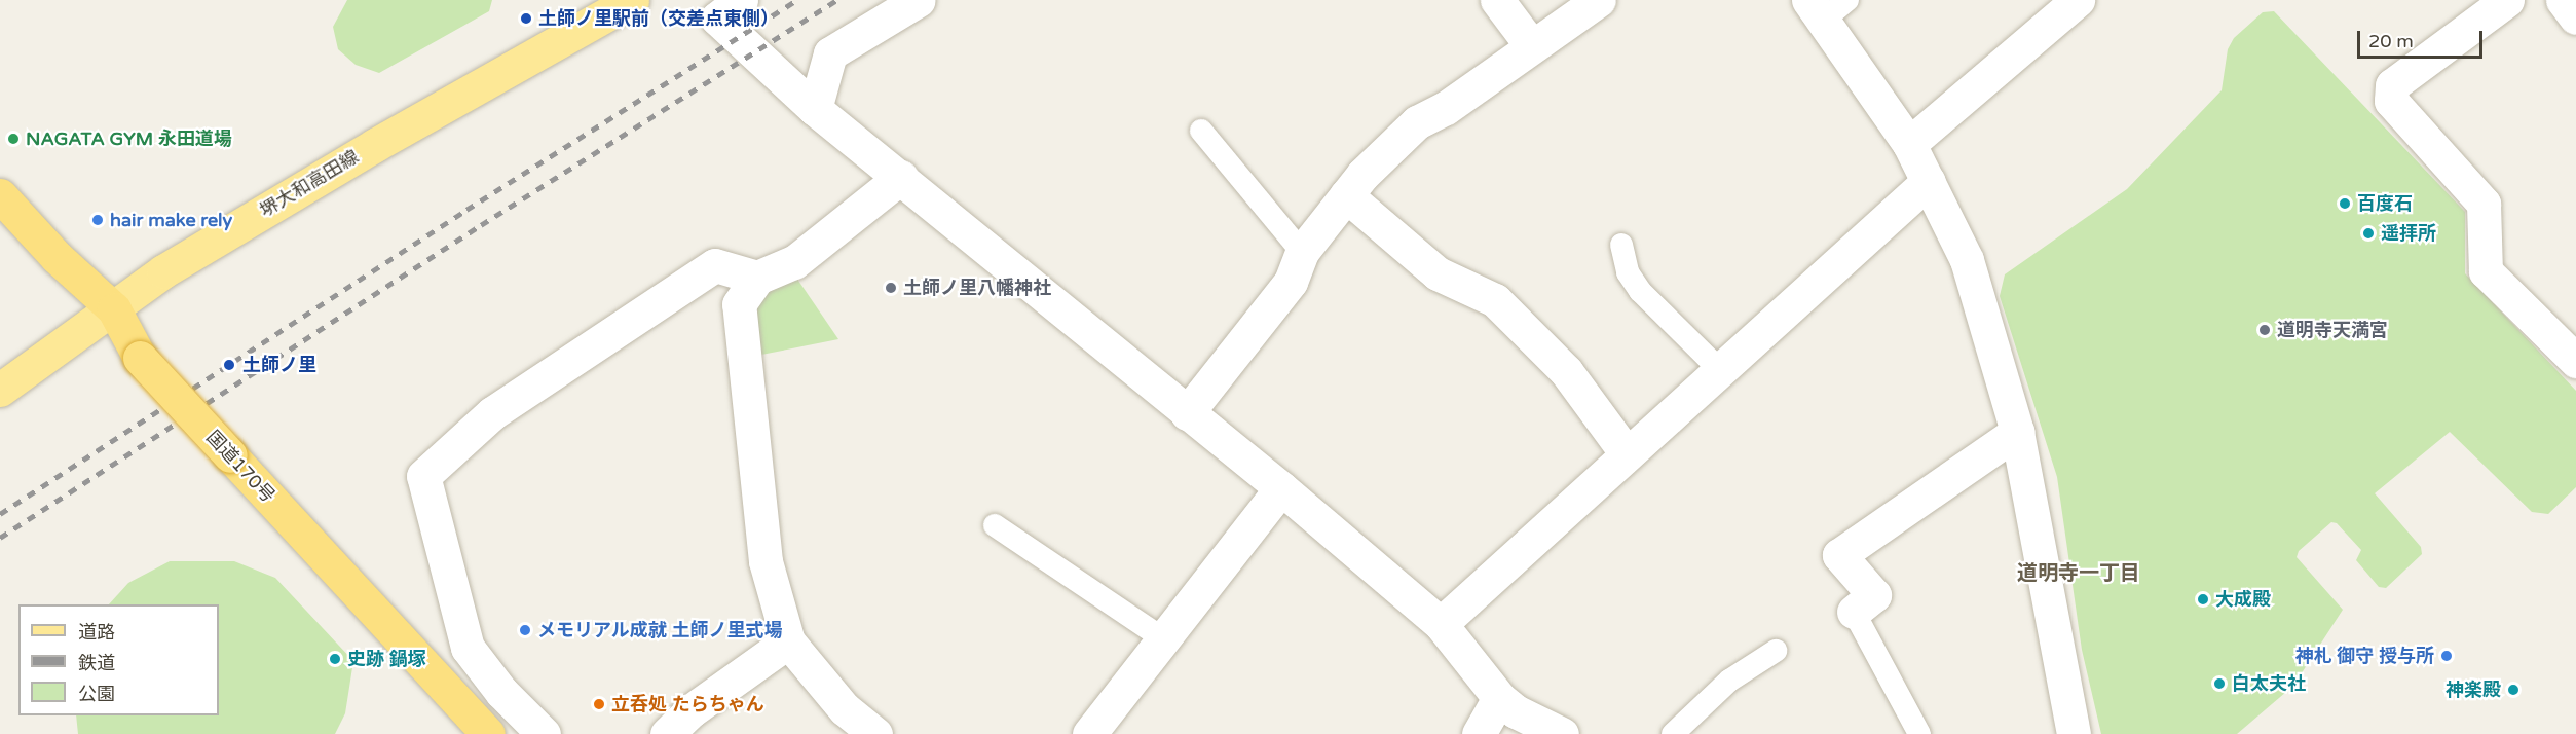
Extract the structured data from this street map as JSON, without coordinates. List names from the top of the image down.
{
  "streets": {
    "highway": ["国道170号"],
    "main road": ["堺大和高田線"]
  },
  "crossings": [
    ["堺大和高田線", "国道170号"]
  ],
  "districts": ["道明寺一丁目"],
  "places": [
    "土師ノ里駅前（交差点東側）",
    "NAGATA GYM 永田道場",
    "百度石",
    "hair make rely",
    "遥拝所",
    "土師ノ里八幡神社",
    "道明寺天満宮",
    "土師ノ里",
    "大成殿",
    "メモリアル成就 土師ノ里式場",
    "神札 御守 授与所",
    "史跡 鍋塚",
    "白太夫社",
    "神楽殿",
    "立呑処 たらちゃん"
  ],
  "legend": ["道路", "鉄道", "公園"],
  "scale_bar": "20 m"
}
